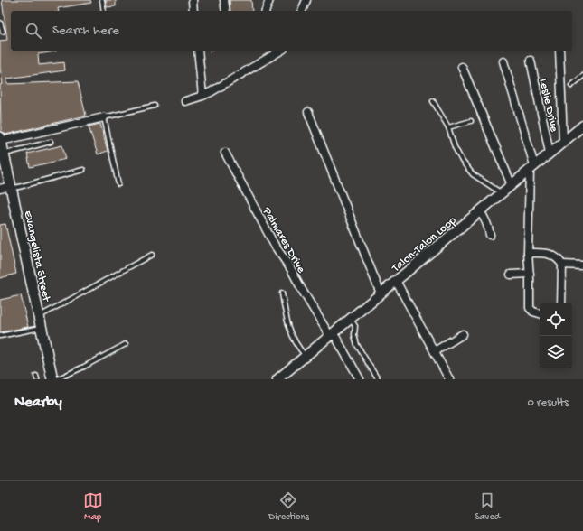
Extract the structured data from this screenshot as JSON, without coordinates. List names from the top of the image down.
{
  "streets": {
    "main road": ["Evangelista Street"],
    "street": ["Leslie Drive", "Palmares Drive", "Talon-Talon Loop"]
  },
  "crossings": [
    ["Leslie Drive", "Talon-Talon Loop"],
    ["Palmares Drive", "Talon-Talon Loop"]
  ],
  "page": {
    "search": "Search here",
    "heading": ["Nearby", "0 results"],
    "nav": ["Map", "Directions", "Saved"]
  }
}
